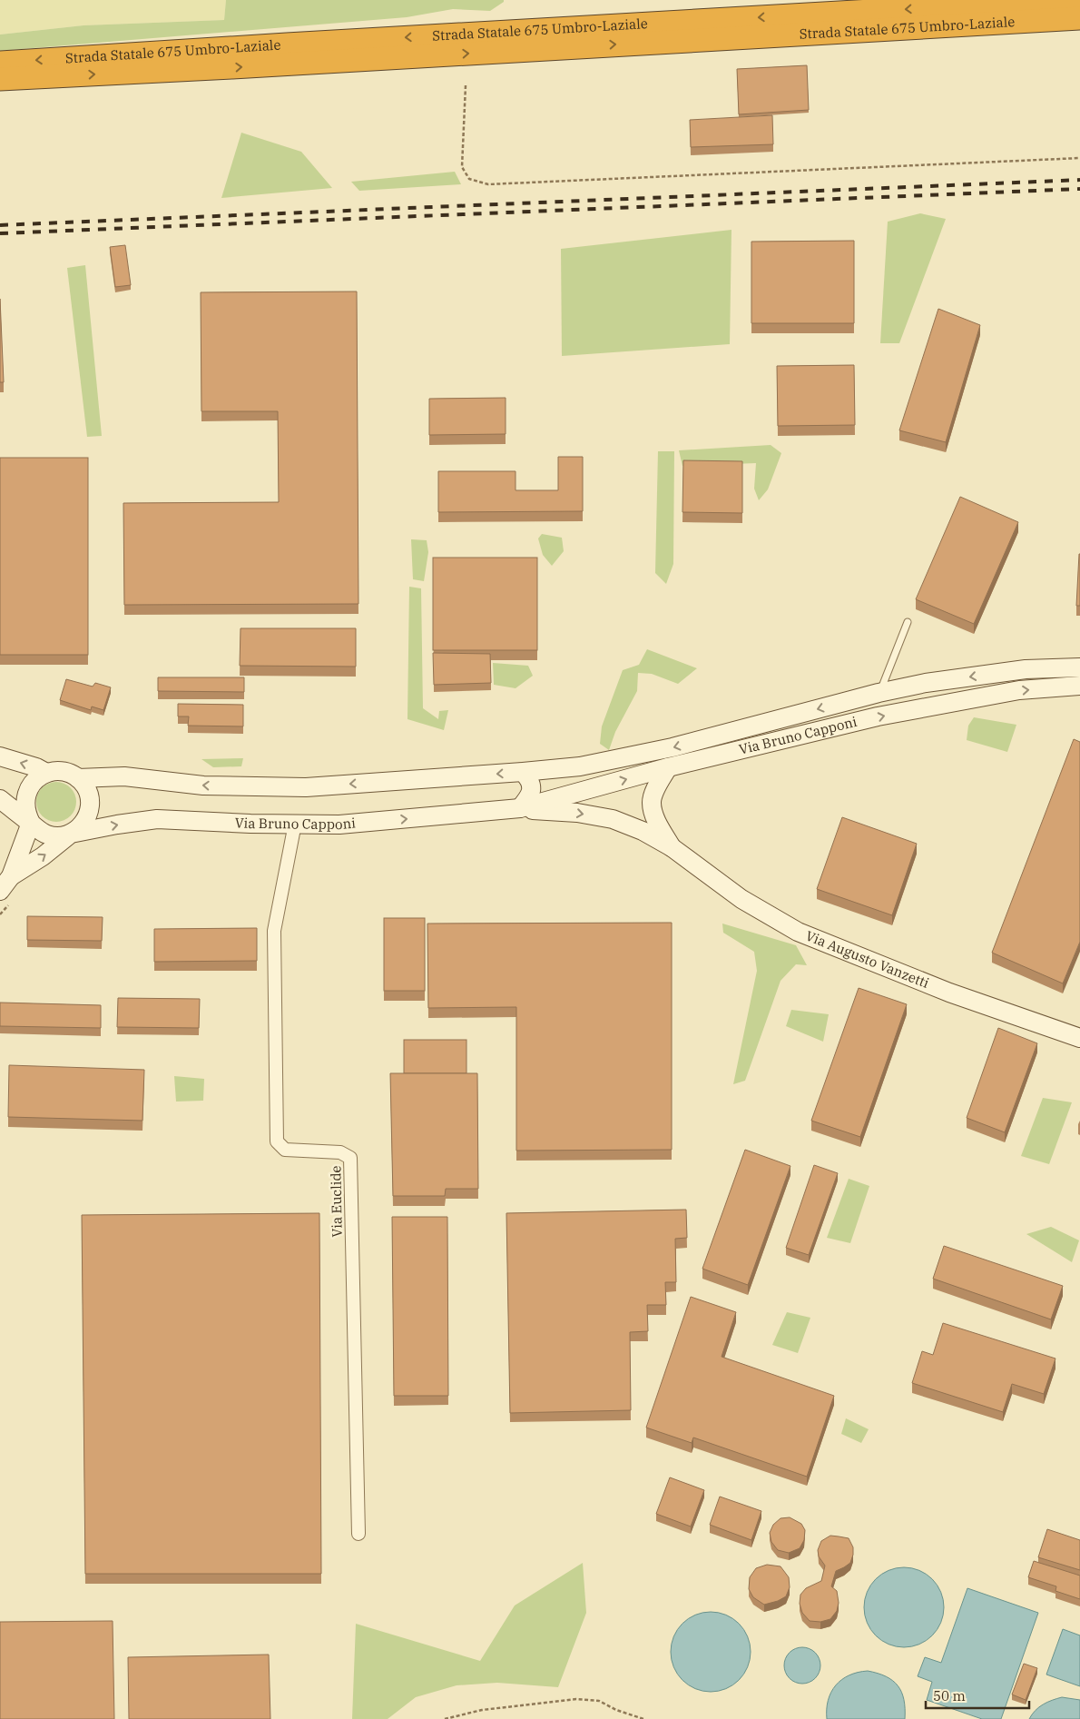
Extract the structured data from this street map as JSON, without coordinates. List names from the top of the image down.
{
  "streets": {
    "highway": ["Strada Statale 675 Umbro-Laziale"],
    "main road": ["Via Bruno Capponi", "Via Augusto Vanzetti"],
    "street": ["Via Euclide"]
  },
  "crossings": [
    ["Via Bruno Capponi", "Via Augusto Vanzetti"],
    ["Via Bruno Capponi", "Via Euclide"]
  ],
  "scale_bar": "50 m"
}
